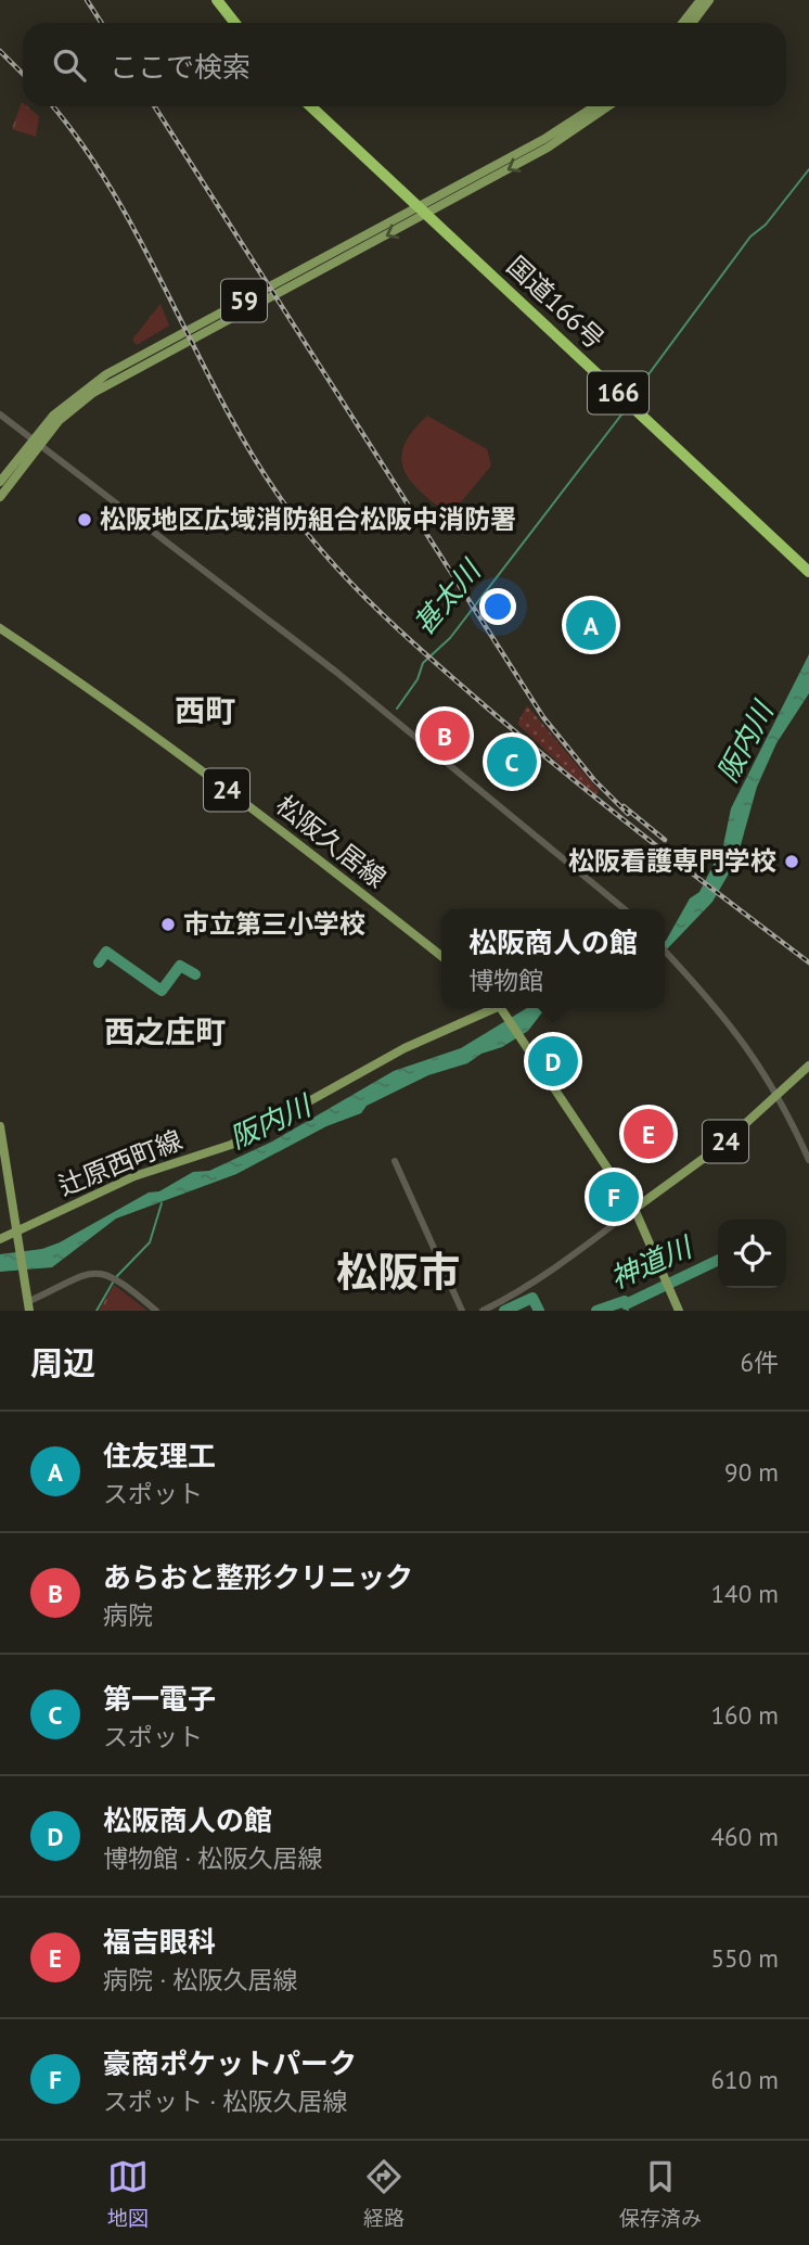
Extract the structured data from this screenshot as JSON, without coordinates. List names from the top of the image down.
{
  "streets": {
    "highway": ["国道166号", "166"],
    "main road": [
      "59",
      "24",
      "松阪久居線",
      "辻原西町線"
    ]
  },
  "crossings": [
    ["59", "国道166号"]
  ],
  "districts": ["西町", "西之庄町", "松阪市"],
  "water": ["甚太川", "阪内川", "神道川"],
  "places": ["松阪地区広域消防組合松阪中消防署", "松阪看護専門学校", "市立第三小学校"],
  "page": {
    "search": "ここで検索",
    "pins": [
      "A",
      "B",
      "C",
      "D",
      "E",
      "F"
    ],
    "popup": ["松阪商人の館", "博物館"],
    "heading": ["周辺", "6件"],
    "list": [
      {
        "mark": "A",
        "name": "住友理工",
        "note": "スポット",
        "value": "90 m"
      },
      {
        "mark": "B",
        "name": "あらおと整形クリニック",
        "note": "病院",
        "value": "140 m"
      },
      {
        "mark": "C",
        "name": "第一電子",
        "note": "スポット",
        "value": "160 m"
      },
      {
        "mark": "D",
        "name": "松阪商人の館",
        "note": "博物館 · 松阪久居線",
        "value": "460 m"
      },
      {
        "mark": "E",
        "name": "福吉眼科",
        "note": "病院 · 松阪久居線",
        "value": "550 m"
      },
      {
        "mark": "F",
        "name": "豪商ポケットパーク",
        "note": "スポット · 松阪久居線",
        "value": "610 m"
      }
    ],
    "nav": ["地図", "経路", "保存済み"]
  }
}
